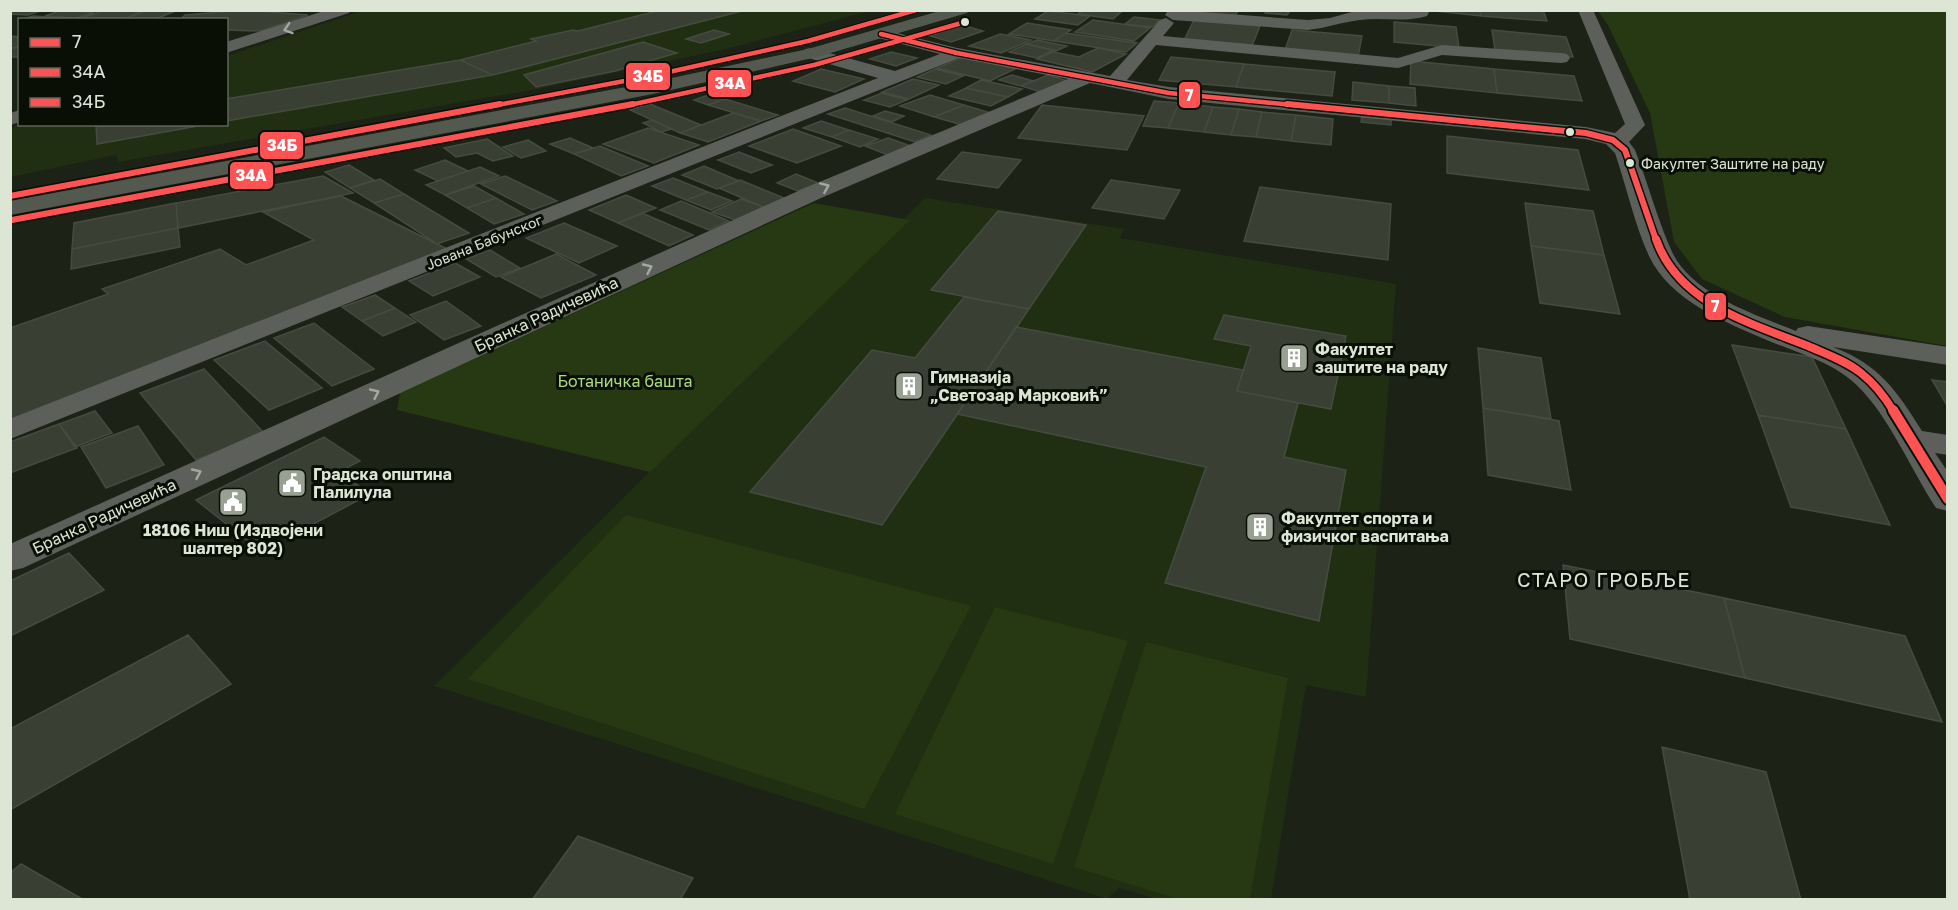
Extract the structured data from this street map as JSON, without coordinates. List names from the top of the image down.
{
  "streets": {
    "street": ["Јована Бабунског", "Бранка Радичевића"]
  },
  "districts": ["СТАРО ГРОБЉЕ"],
  "parks": ["Ботаничка башта"],
  "places": {
    "other": ["Факултет Заштите на раду"],
    "building": ["Факултет заштите на раду", "Гимназија „Светозар Марковић”", "Факултет спорта и физичког васпитања"],
    "public building": ["Градска општина Палилула", "18106 Ниш (Издвојени шалтер 802)"]
  },
  "lines": ["transit line 34Б", "transit line 34А", "transit line 7"],
  "legend": ["7", "34А", "34Б"]
}
